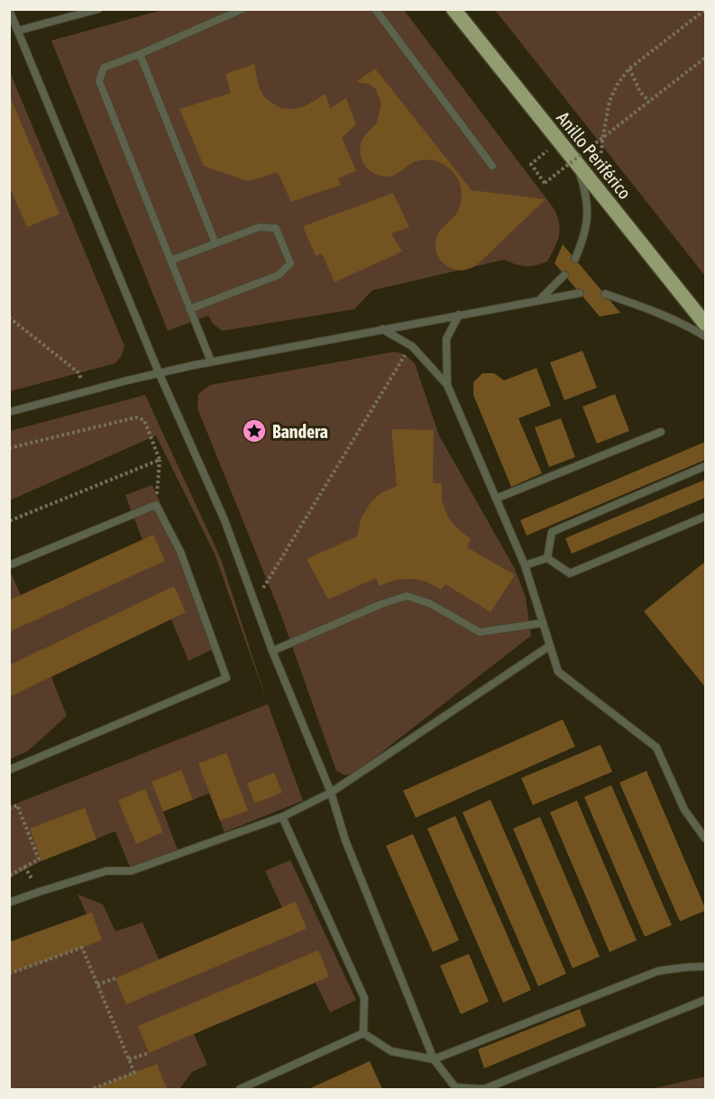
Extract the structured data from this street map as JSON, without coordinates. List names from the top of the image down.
{
  "streets": {
    "main road": ["Anillo Periférico"]
  },
  "places": {
    "place": ["Bandera"]
  }
}
